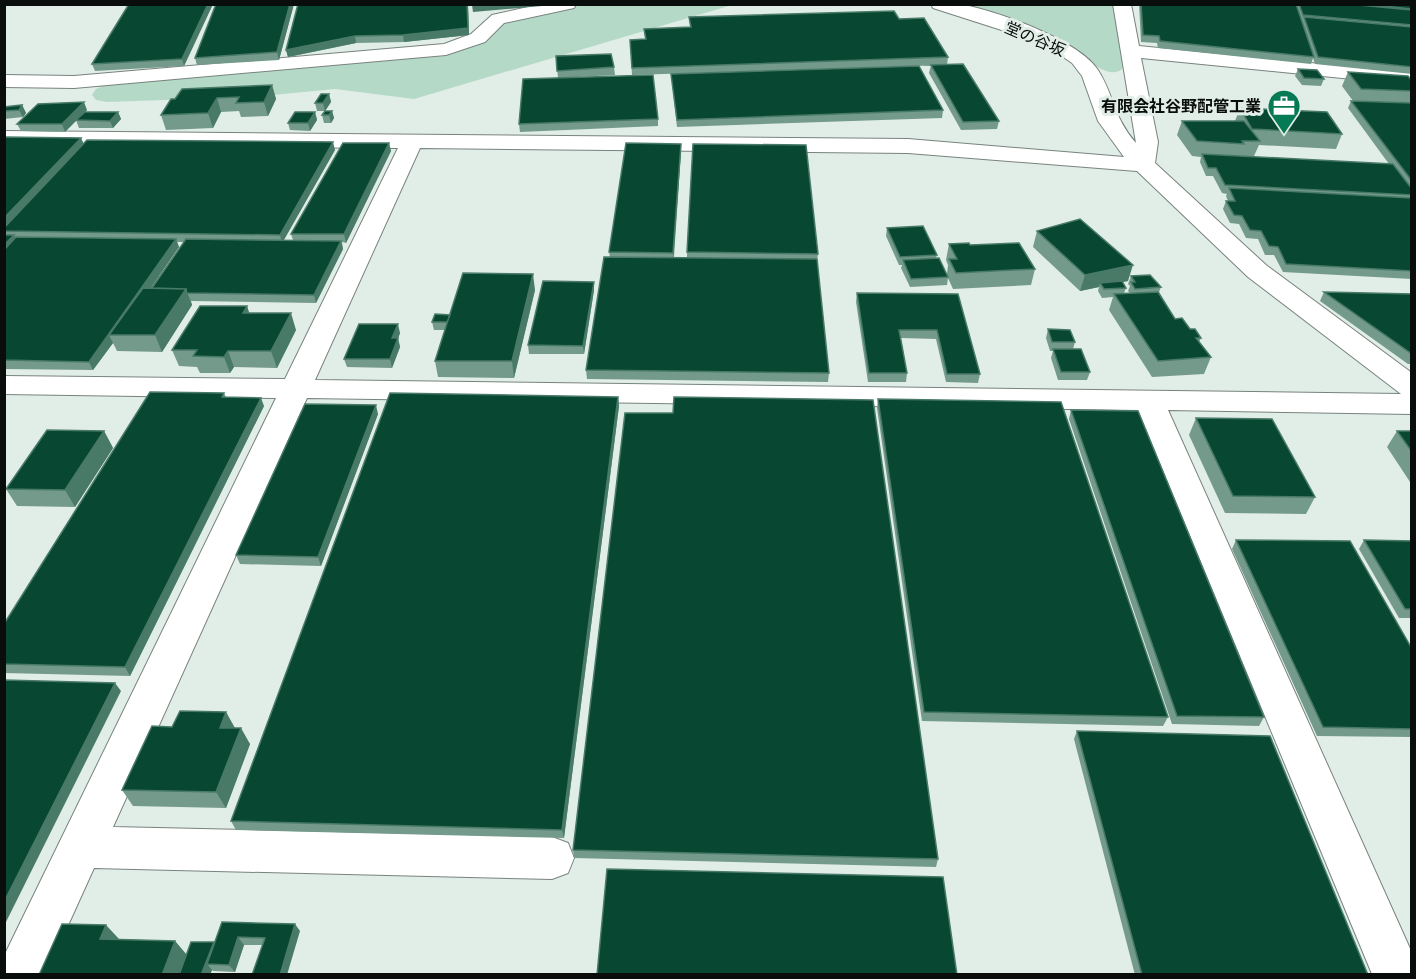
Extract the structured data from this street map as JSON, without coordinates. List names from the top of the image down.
{
  "streets": {
    "street": ["堂の谷坂"]
  },
  "places": {
    "office": ["有限会社谷野配管工業"]
  }
}
